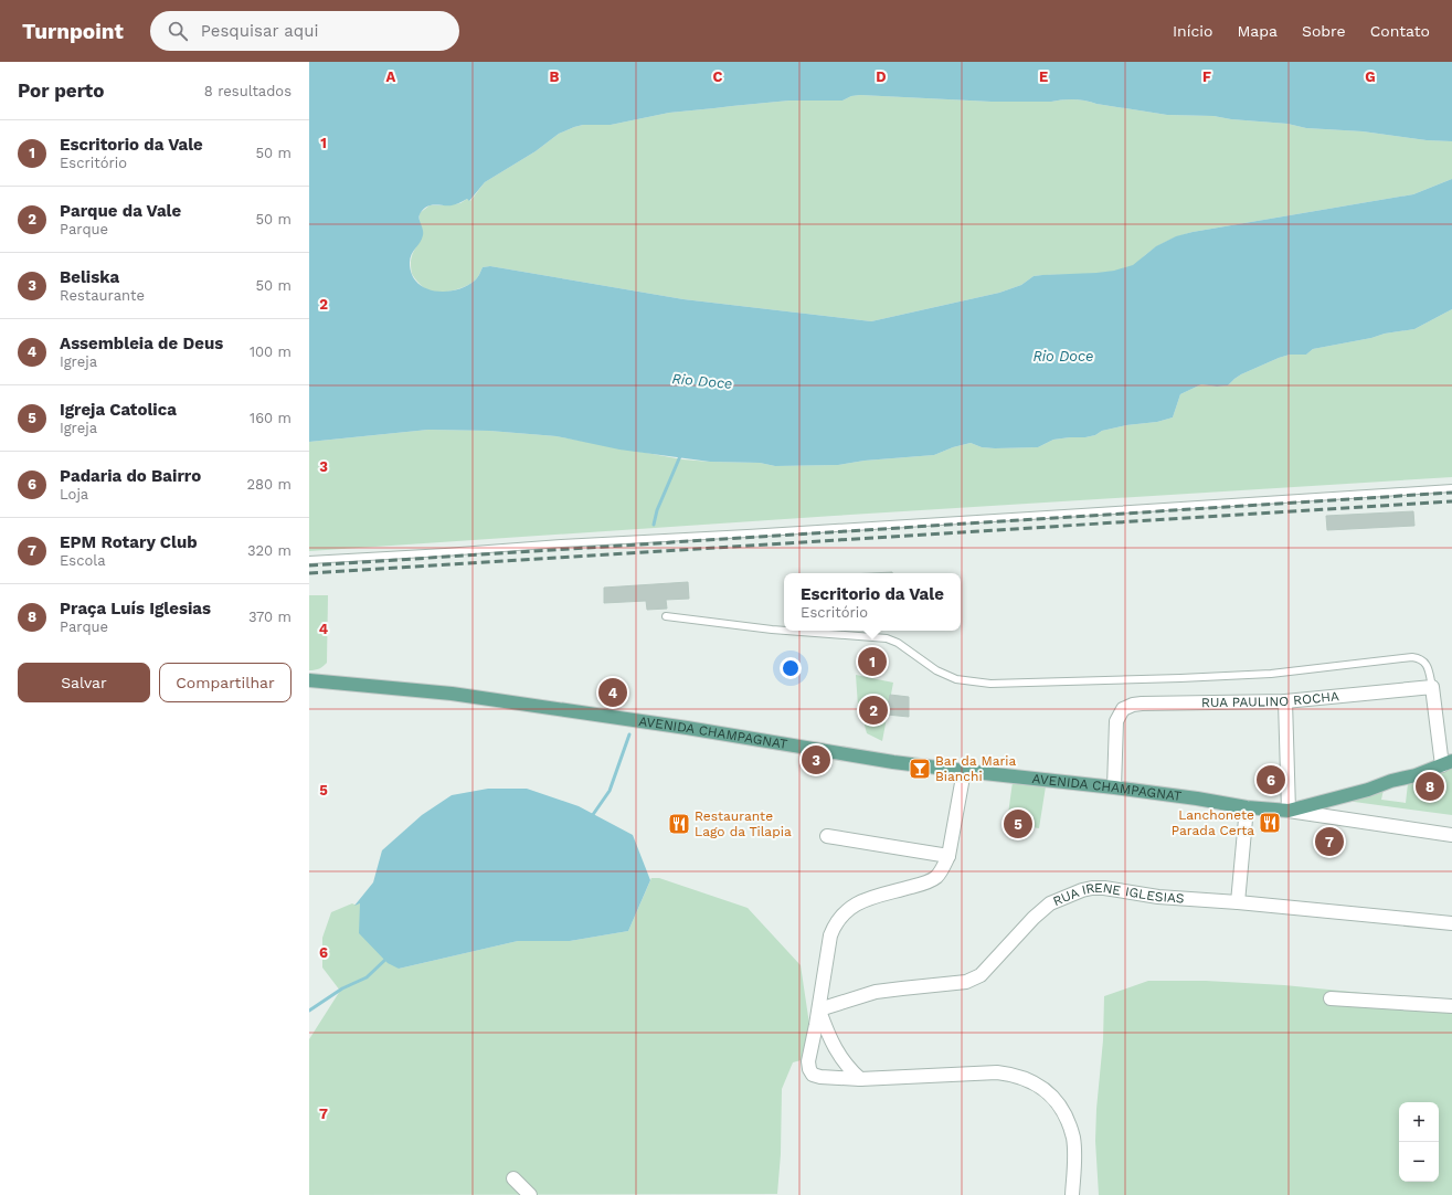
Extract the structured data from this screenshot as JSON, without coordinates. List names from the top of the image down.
{
  "streets": {
    "main road": ["AVENIDA CHAMPAGNAT"],
    "street": ["RUA PAULINO ROCHA", "RUA IRENE IGLESIAS"]
  },
  "crossings": [
    ["RUA PAULINO ROCHA", "AVENIDA CHAMPAGNAT"]
  ],
  "water": ["Rio Doce"],
  "places": {
    "bar": ["Bar da Maria Bianchi"],
    "restaurant": ["Lanchonete Parada Certa", "Restaurante Lago da Tilapia"]
  },
  "page": {
    "header": "Turnpoint",
    "search": "Pesquisar aqui",
    "nav": [
      "Início",
      "Mapa",
      "Sobre",
      "Contato"
    ],
    "heading": ["Por perto", "8 resultados"],
    "list": [
      {
        "mark": "1",
        "name": "Escritorio da Vale",
        "note": "Escritório",
        "value": "50 m"
      },
      {
        "mark": "2",
        "name": "Parque da Vale",
        "note": "Parque",
        "value": "50 m"
      },
      {
        "mark": "3",
        "name": "Beliska",
        "note": "Restaurante",
        "value": "50 m"
      },
      {
        "mark": "4",
        "name": "Assembleia de Deus",
        "note": "Igreja",
        "value": "100 m"
      },
      {
        "mark": "5",
        "name": "Igreja Catolica",
        "note": "Igreja",
        "value": "160 m"
      },
      {
        "mark": "6",
        "name": "Padaria do Bairro",
        "note": "Loja",
        "value": "280 m"
      },
      {
        "mark": "7",
        "name": "EPM Rotary Club",
        "note": "Escola",
        "value": "320 m"
      },
      {
        "mark": "8",
        "name": "Praça Luís Iglesias",
        "note": "Parque",
        "value": "370 m"
      }
    ],
    "popup": ["Escritorio da Vale", "Escritório"],
    "pins": [
      "1",
      "4",
      "2",
      "3",
      "6",
      "8",
      "5",
      "7"
    ],
    "buttons": ["Salvar", "Compartilhar"],
    "map_buttons": ["+", "−"]
  },
  "grid": {
    "columns": [
      "A",
      "B",
      "C",
      "D",
      "E",
      "F",
      "G"
    ],
    "rows": [
      "1",
      "2",
      "3",
      "4",
      "5",
      "6",
      "7"
    ]
  }
}
